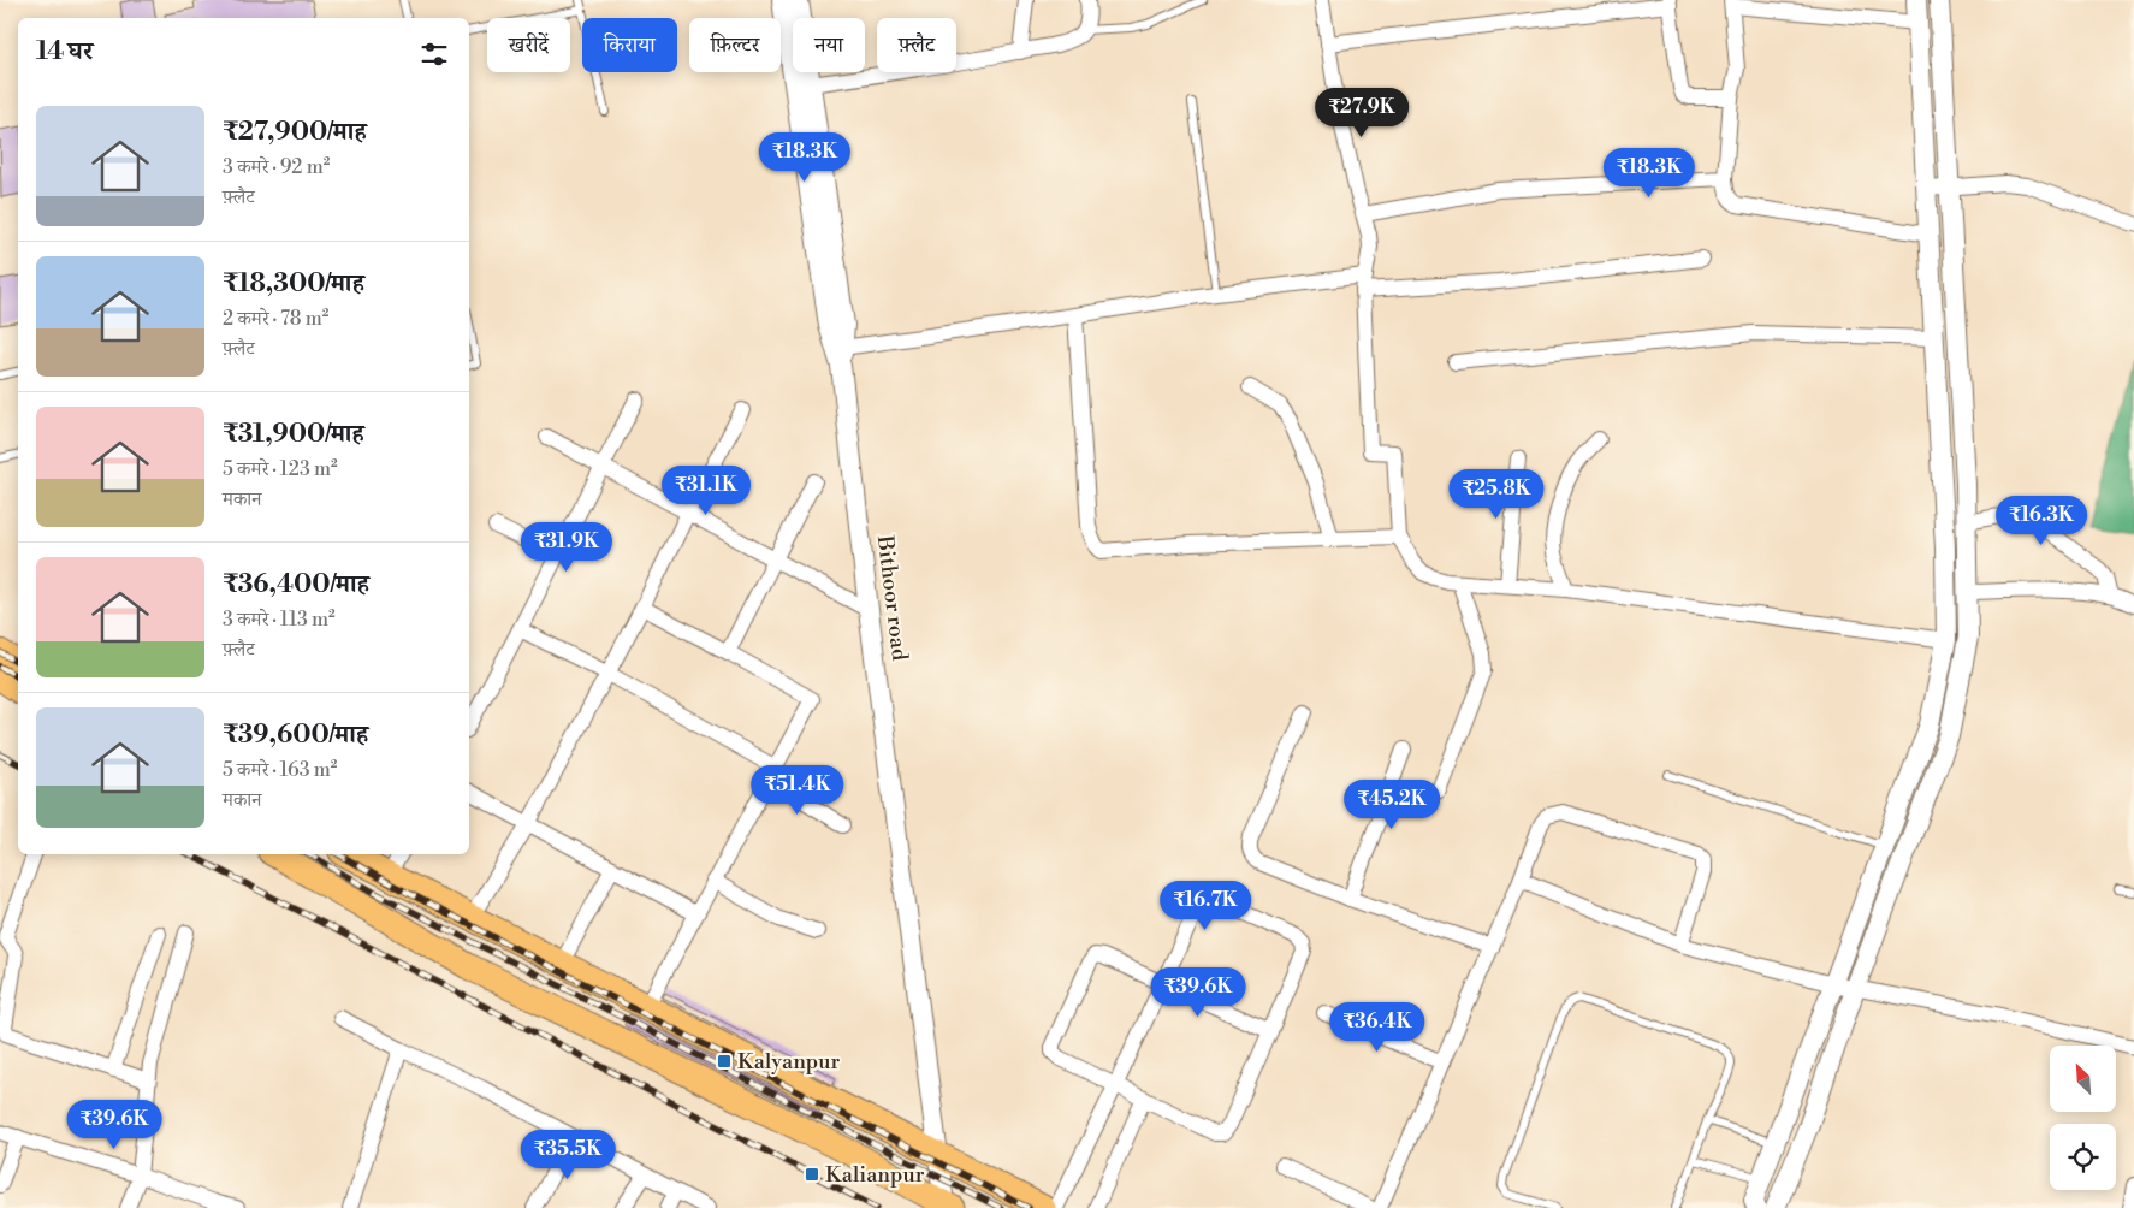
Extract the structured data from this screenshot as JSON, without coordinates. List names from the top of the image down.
{
  "streets": {
    "street": ["Bithoor road"]
  },
  "places": {
    "transit": ["Kalyanpur", "Kalianpur"]
  },
  "north": "top left",
  "page": {
    "chip": [
      "खरीदें",
      "किराया",
      "फ़िल्टर",
      "नया",
      "फ़्लैट"
    ],
    "heading": "14 घर",
    "price": [
      "₹27.9K",
      "₹18.3K",
      "₹18.3K",
      "₹31.1K",
      "₹25.8K",
      "₹16.3K",
      "₹31.9K",
      "₹51.4K",
      "₹45.2K",
      "₹16.7K",
      "₹39.6K",
      "₹36.4K",
      "₹39.6K",
      "₹35.5K"
    ],
    "list": [
      {
        "name": "₹27,900/माह",
        "note": "3 कमरे · 92 m² · फ़्लैट"
      },
      {
        "name": "₹18,300/माह",
        "note": "2 कमरे · 78 m² · फ़्लैट"
      },
      {
        "name": "₹31,900/माह",
        "note": "5 कमरे · 123 m² · मकान"
      },
      {
        "name": "₹36,400/माह",
        "note": "3 कमरे · 113 m² · फ़्लैट"
      },
      {
        "name": "₹39,600/माह",
        "note": "5 कमरे · 163 m² · मकान"
      }
    ]
  }
}
